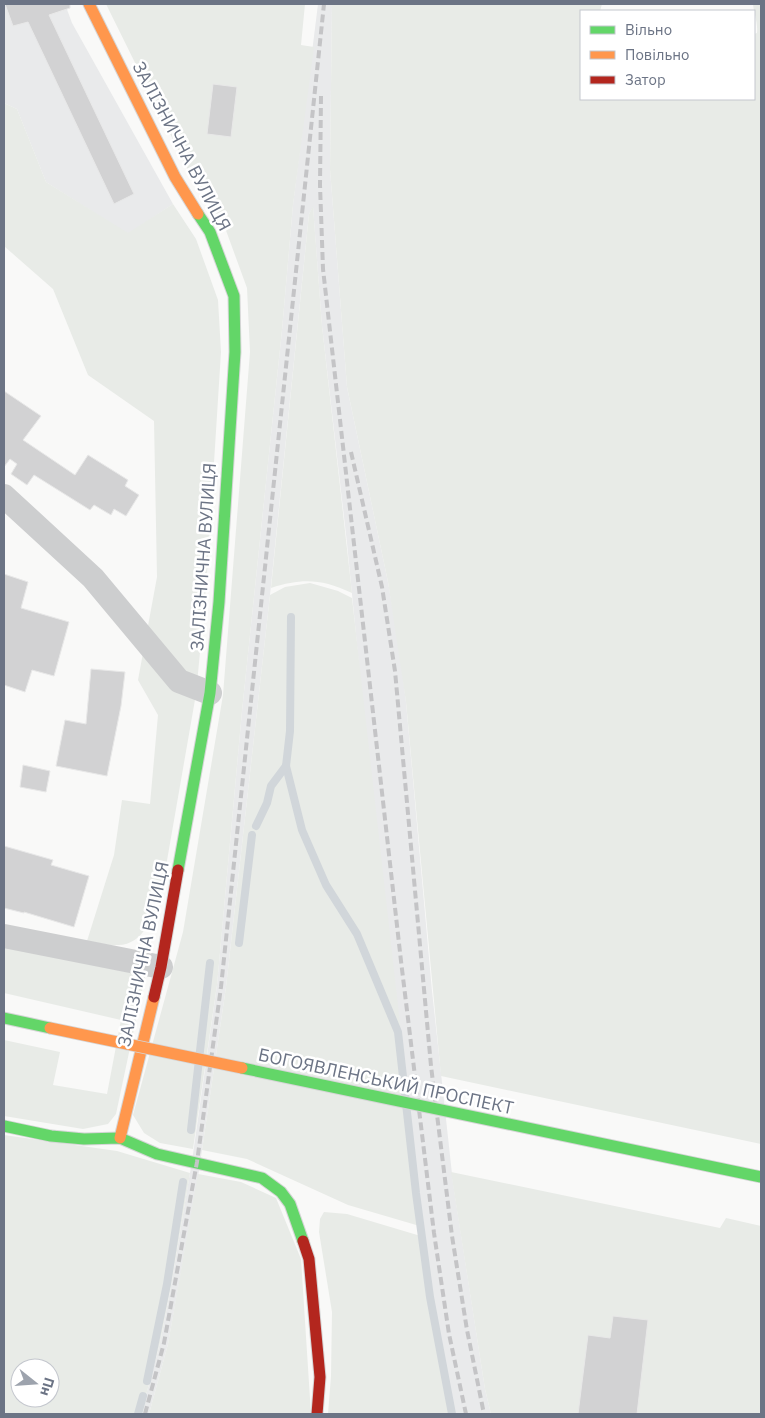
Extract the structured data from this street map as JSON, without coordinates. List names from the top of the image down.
{
  "streets": {
    "street": ["ЗАЛІЗНИЧНА ВУЛИЦЯ", "БОГОЯВЛЕНСЬКИЙ ПРОСПЕКТ"]
  },
  "legend": ["Вільно", "Повільно", "Затор"],
  "north": "right"
}
